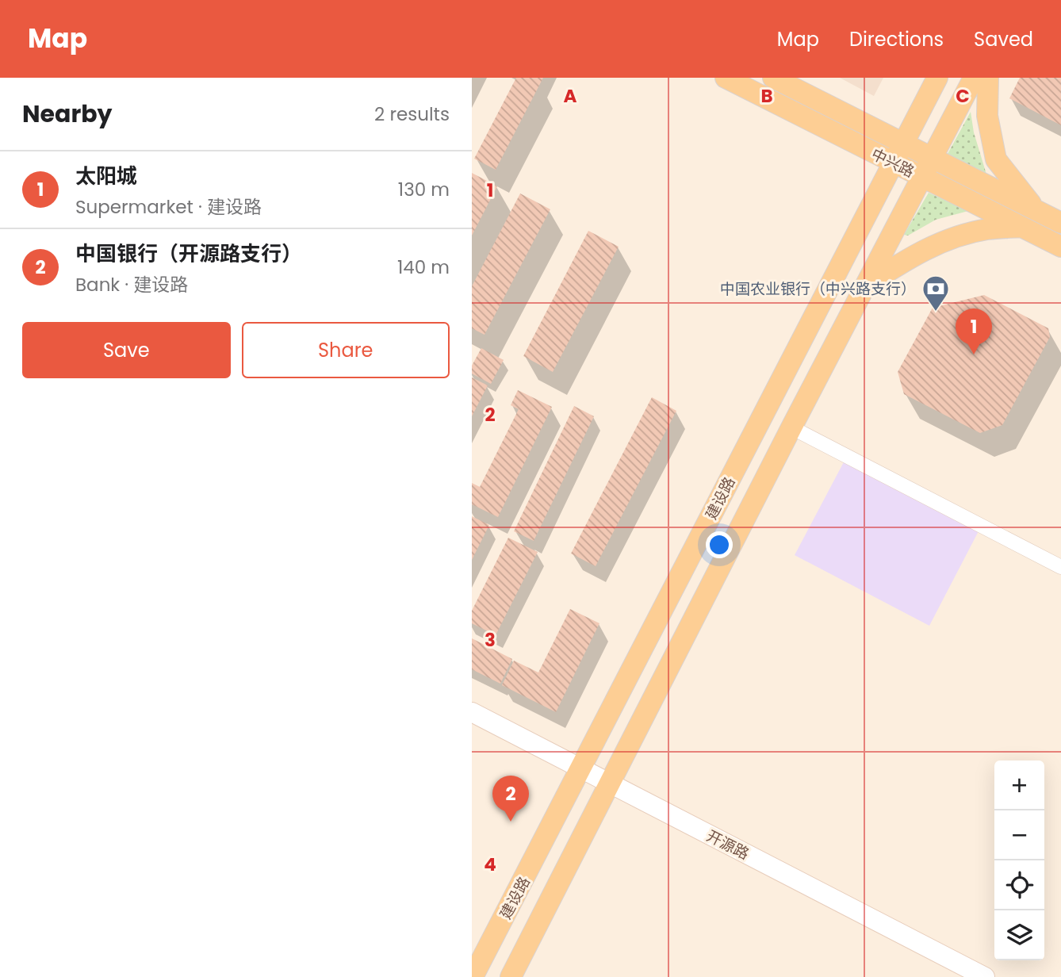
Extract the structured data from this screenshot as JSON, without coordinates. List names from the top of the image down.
{
  "streets": {
    "main road": ["中兴路", "建设路", "开源路"]
  },
  "crossings": [
    ["中兴路", "建设路"],
    ["建设路", "开源路"]
  ],
  "places": {
    "bank": ["中国农业银行（中兴路支行）"]
  },
  "page": {
    "header": "Map",
    "nav": ["Map", "Directions", "Saved"],
    "heading": ["Nearby", "2 results"],
    "list": [
      {
        "mark": "1",
        "name": "太阳城",
        "note": "Supermarket · 建设路",
        "value": "130 m"
      },
      {
        "mark": "2",
        "name": "中国银行（开源路支行）",
        "note": "Bank · 建设路",
        "value": "140 m"
      }
    ],
    "buttons": ["Save", "Share"],
    "pins": ["1", "2"],
    "map_buttons": ["+", "−"]
  },
  "grid": {
    "columns": ["A", "B", "C"],
    "rows": [
      "1",
      "2",
      "3",
      "4"
    ]
  }
}
